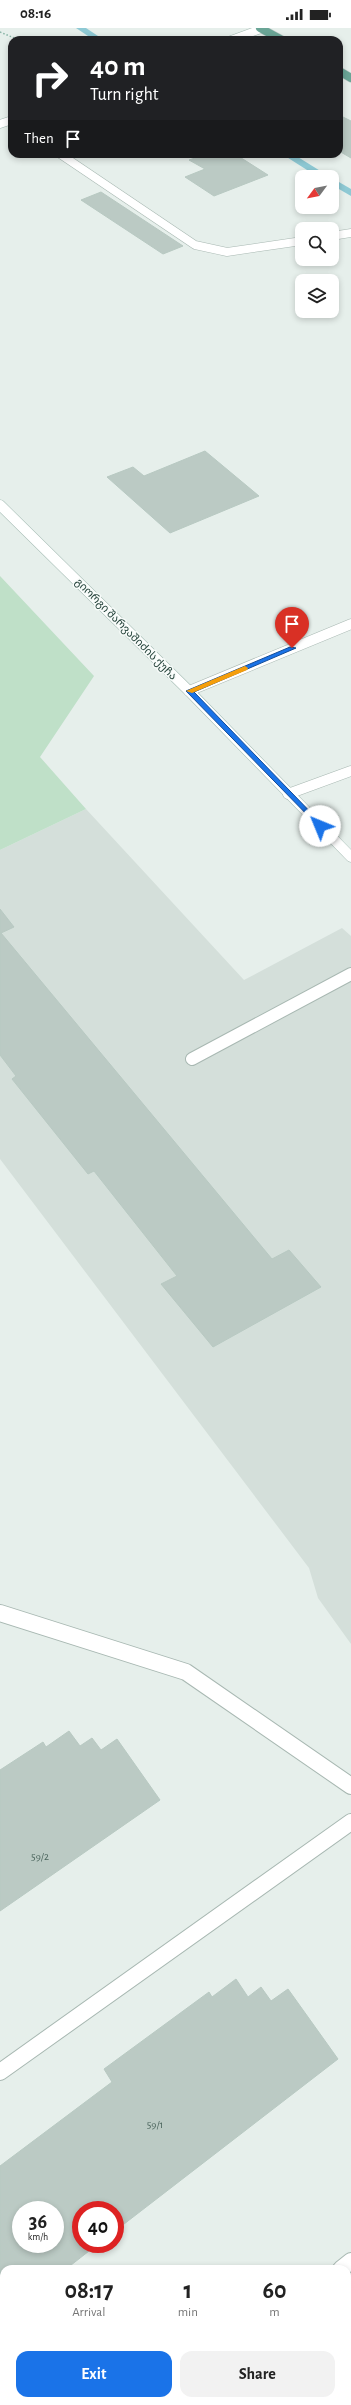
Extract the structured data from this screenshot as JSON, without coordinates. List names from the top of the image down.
{
  "streets": {
    "street": ["გიორგი შარვაშიძის ქუჩა"]
  },
  "house_numbers": ["59/2", "59/1"],
  "north": "bottom left",
  "page": {
    "status": "08:16",
    "turn": ["40 m", "Turn right"],
    "then": "Then",
    "speed": "36 km/h",
    "limit": "40",
    "eta": [
      "08:17",
      "Arrival",
      "1",
      "min",
      "60",
      "m"
    ],
    "buttons": ["Exit", "Share"]
  }
}
